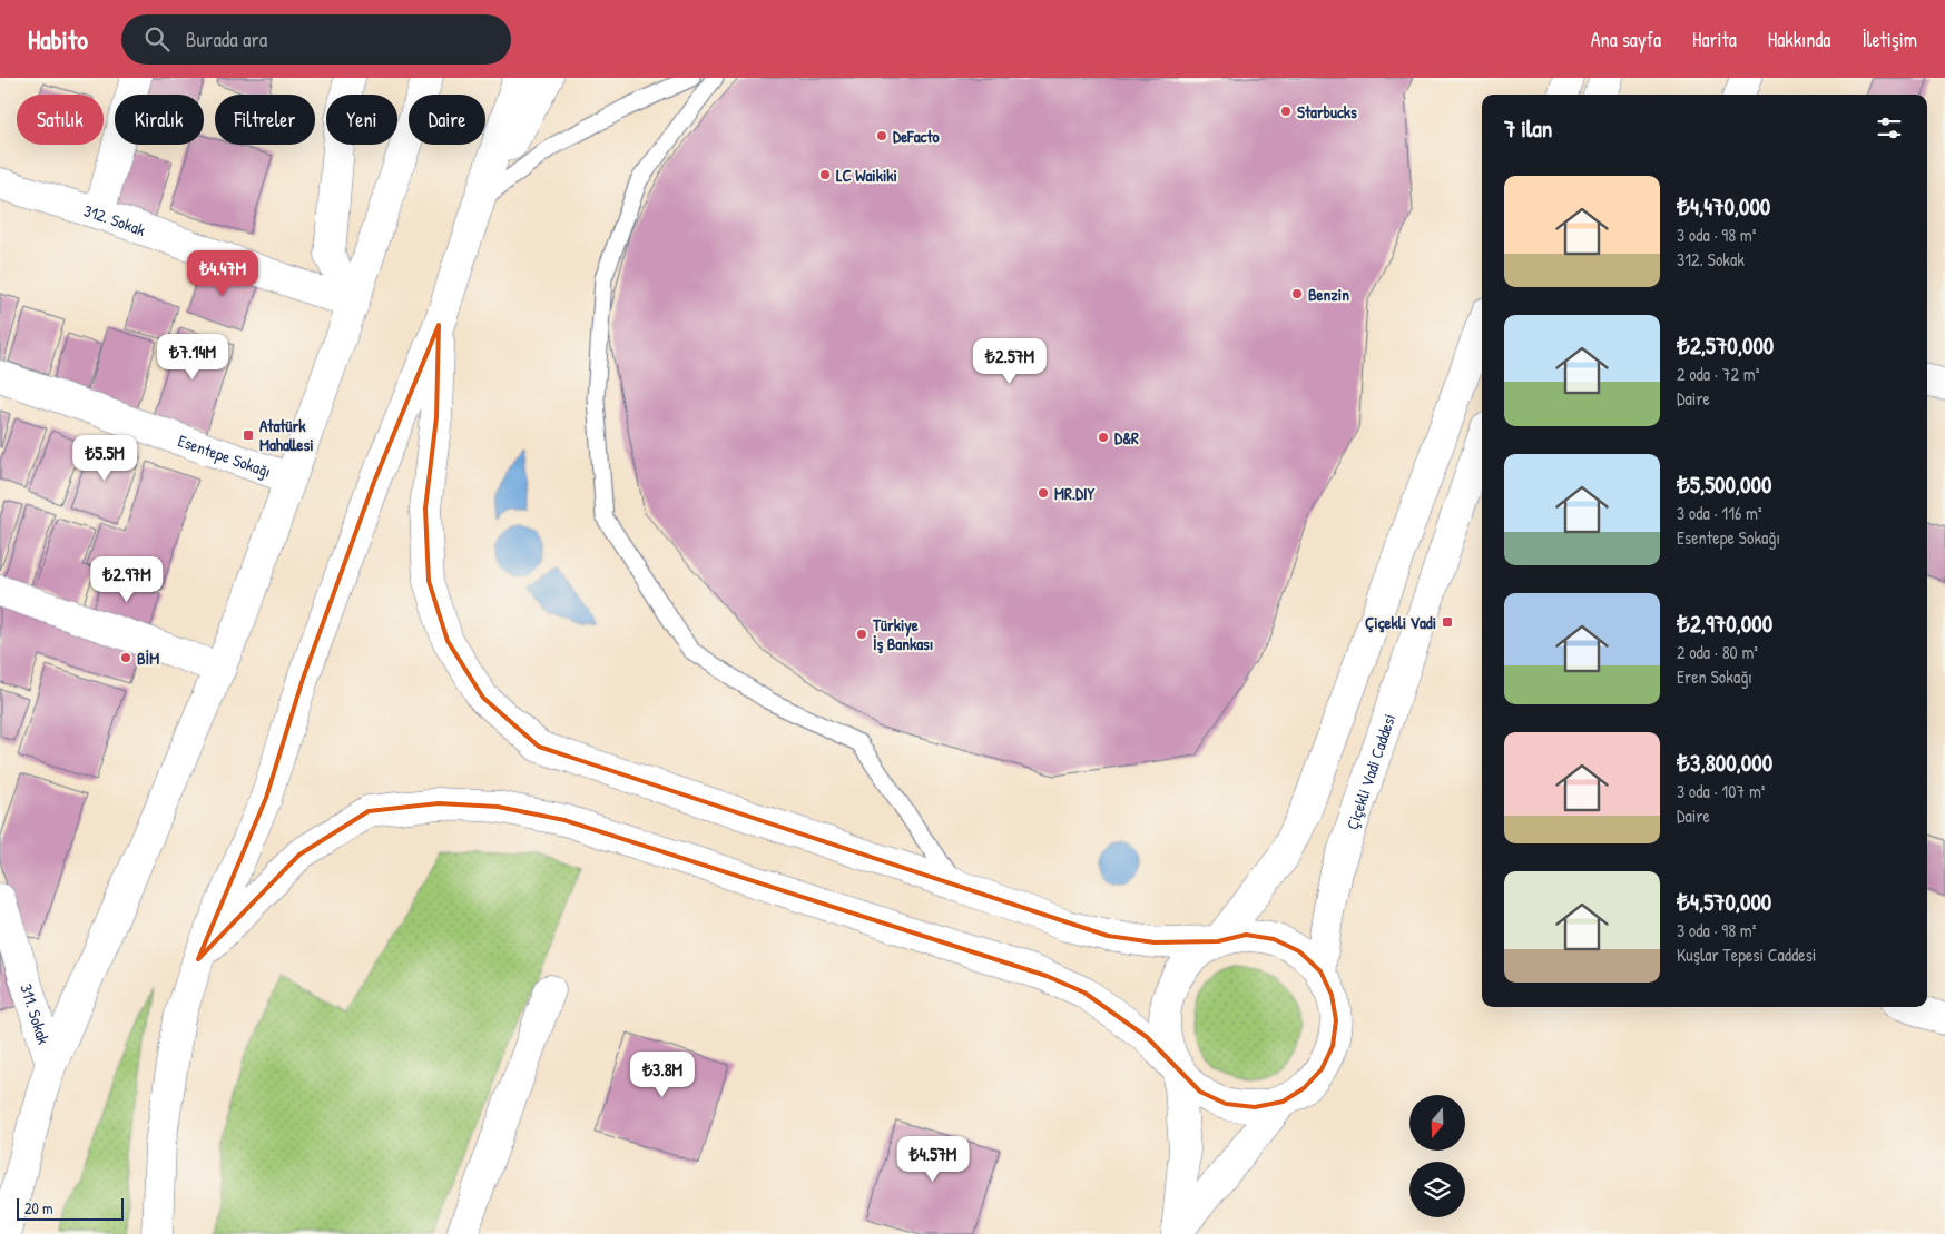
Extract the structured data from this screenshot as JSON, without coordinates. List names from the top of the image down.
{
  "streets": {
    "main road": [
      "312. Sokak",
      "Esentepe Sokağı",
      "Çiçekli Vadi Caddesi",
      "311. Sokak"
    ]
  },
  "places": {
    "other": [
      "Starbucks",
      "DeFacto",
      "LC Waikiki",
      "Benzin",
      "D&R",
      "MR.DIY",
      "Türkiye İş Bankası",
      "BİM"
    ],
    "transit": ["Atatürk Mahallesi", "Çiçekli Vadi"]
  },
  "scale_bar": "20 m",
  "north": "bottom",
  "page": {
    "header": "Habito",
    "search": "Burada ara",
    "nav": [
      "Ana sayfa",
      "Harita",
      "Hakkında",
      "İletişim"
    ],
    "chip": [
      "Satılık",
      "Kiralık",
      "Filtreler",
      "Yeni",
      "Daire"
    ],
    "heading": "7 ilan",
    "list": [
      {
        "name": "₺4,470,000",
        "note": "3 oda · 98 m² · 312. Sokak"
      },
      {
        "name": "₺2,570,000",
        "note": "2 oda · 72 m² · Daire"
      },
      {
        "name": "₺5,500,000",
        "note": "3 oda · 116 m² · Esentepe Sokağı"
      },
      {
        "name": "₺2,970,000",
        "note": "2 oda · 80 m² · Eren Sokağı"
      },
      {
        "name": "₺3,800,000",
        "note": "3 oda · 107 m² · Daire"
      },
      {
        "name": "₺4,570,000",
        "note": "3 oda · 98 m² · Kuşlar Tepesi Caddesi"
      }
    ],
    "price": [
      "₺4.47M",
      "₺7.14M",
      "₺2.57M",
      "₺5.5M",
      "₺2.97M",
      "₺3.8M",
      "₺4.57M"
    ],
    "scale": "20 m"
  }
}
